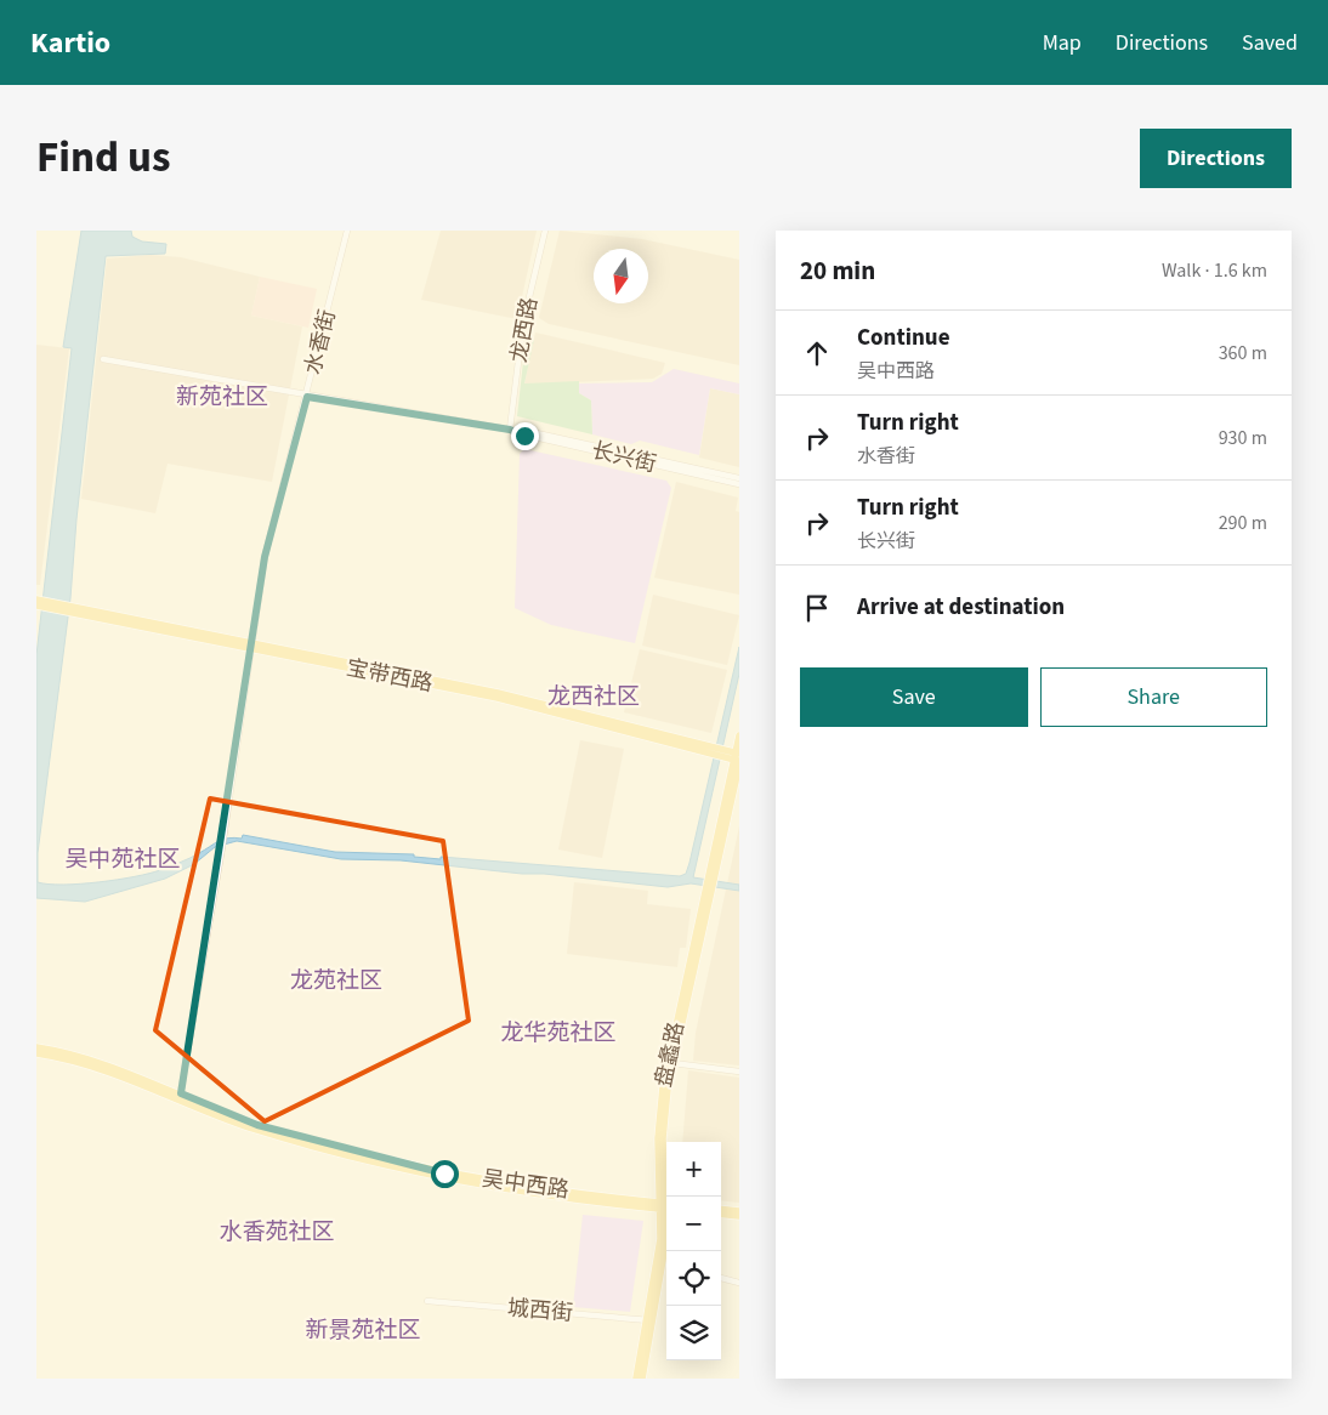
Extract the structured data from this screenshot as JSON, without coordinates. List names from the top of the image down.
{
  "streets": {
    "main road": ["宝带西路", "盘蠡路", "吴中西路"],
    "street": [
      "龙西路",
      "水香街",
      "长兴街",
      "城西街"
    ]
  },
  "crossings": [
    ["龙西路", "长兴街"],
    ["水香街", "长兴街"],
    ["水香街", "宝带西路"],
    ["水香街", "吴中西路"],
    ["宝带西路", "盘蠡路"],
    ["盘蠡路", "吴中西路"],
    ["盘蠡路", "城西街"]
  ],
  "districts": [
    "新苑社区",
    "龙西社区",
    "吴中苑社区",
    "龙苑社区",
    "龙华苑社区",
    "水香苑社区",
    "新景苑社区"
  ],
  "north": "bottom",
  "page": {
    "header": "Kartio",
    "nav": ["Map", "Directions", "Saved"],
    "title": "Find us",
    "buttons": [
      "Directions",
      ["Save", "Share"]
    ],
    "heading": ["20 min", "Walk · 1.6 km"],
    "list": [
      ["Continue", "吴中西路", "360 m"],
      ["Turn right", "水香街", "930 m"],
      ["Turn right", "长兴街", "290 m"],
      "Arrive at destination"
    ],
    "map_buttons": ["+", "−"]
  }
}
